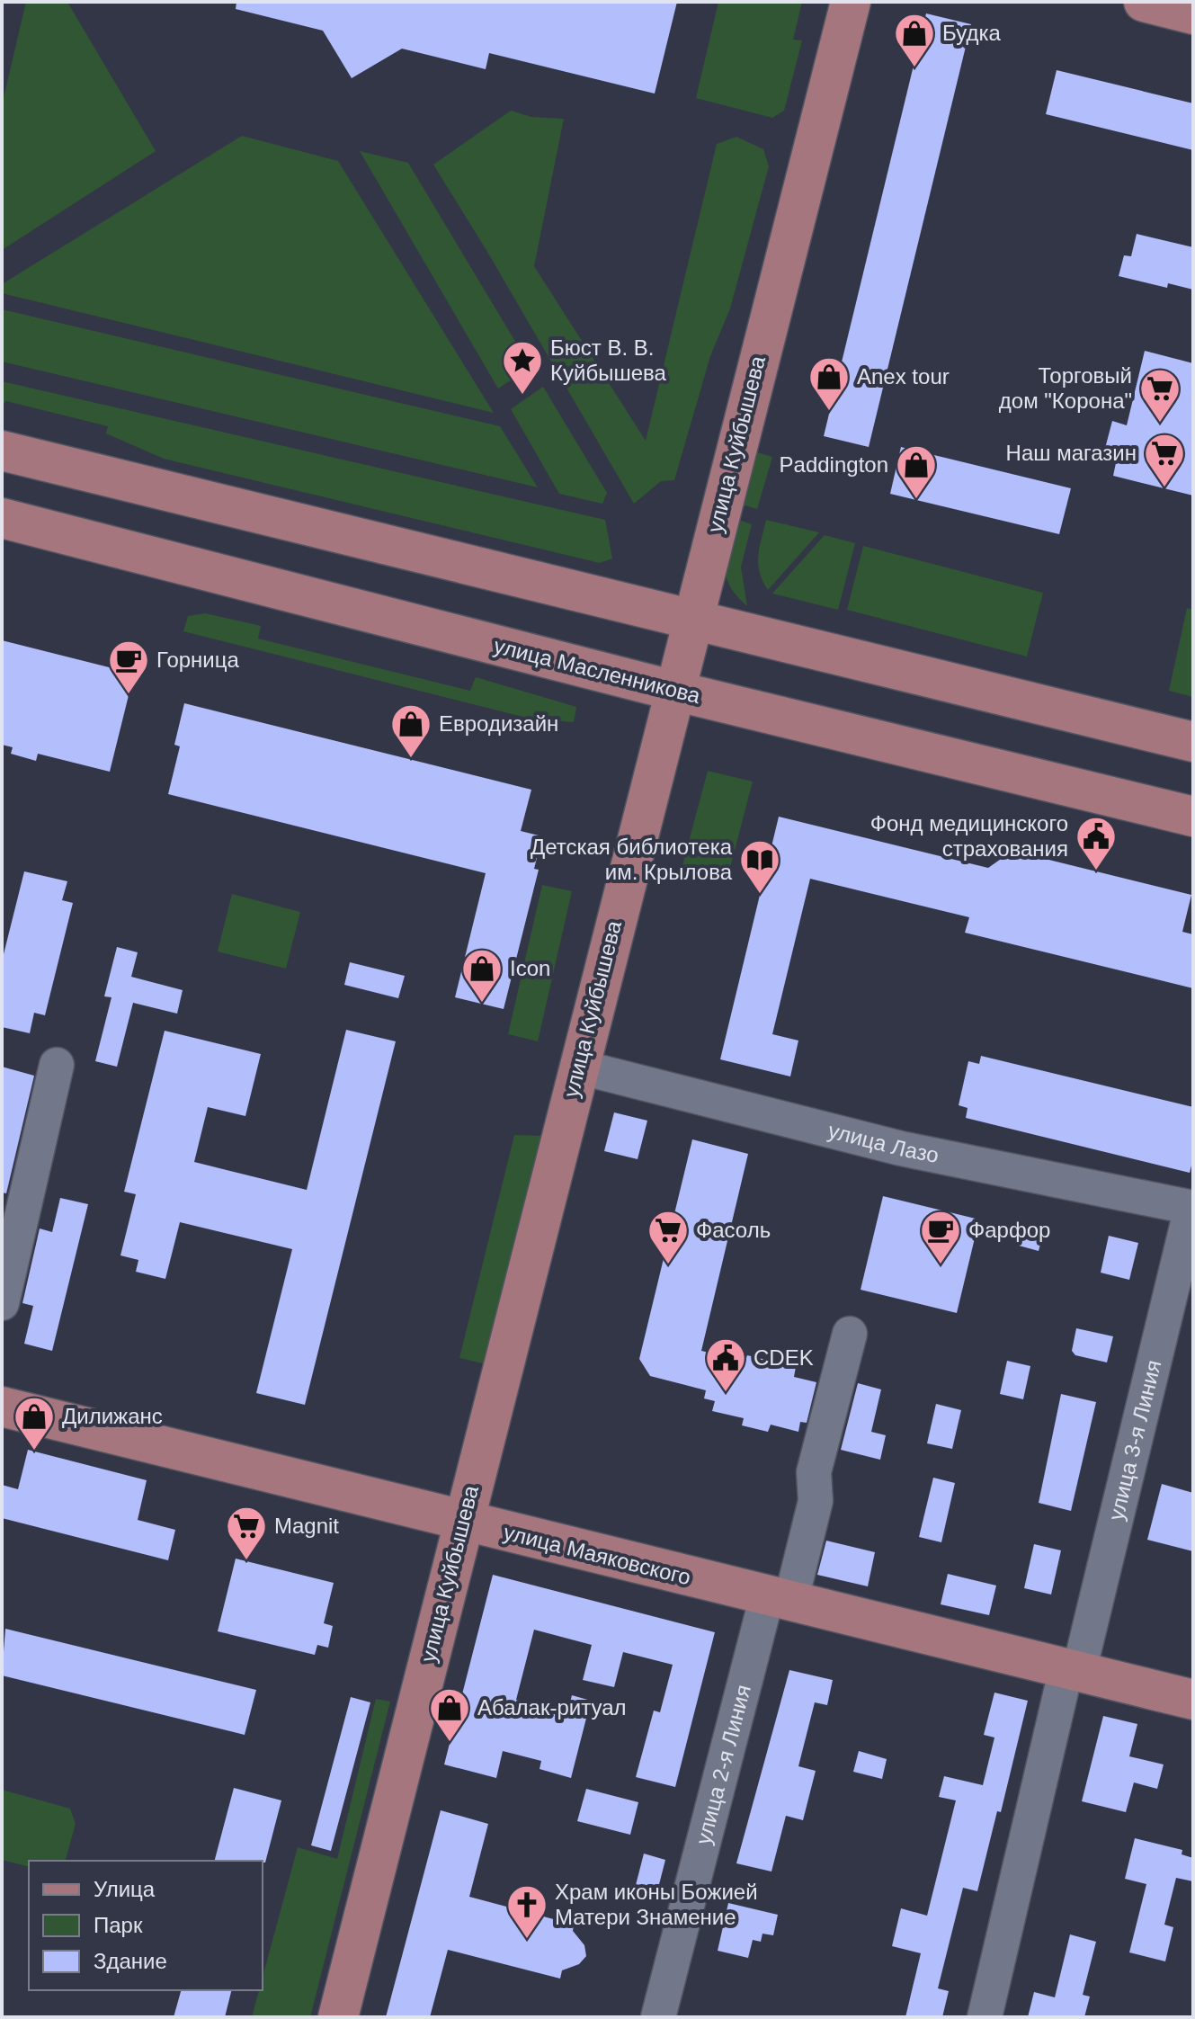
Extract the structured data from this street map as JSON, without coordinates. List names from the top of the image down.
{
  "streets": {
    "main road": ["улица Куйбышева", "улица Масленникова", "улица Маяковского"],
    "street": ["улица Лазо", "улица 3-я Линия", "улица 2-я Линия"]
  },
  "crossings": [
    ["улица Куйбышева", "улица Масленникова"],
    ["улица Куйбышева", "улица Лазо"],
    ["улица Куйбышева", "улица Маяковского"],
    ["улица Лазо", "улица 3-я Линия"],
    ["улица 3-я Линия", "улица Маяковского"],
    ["улица Маяковского", "улица 2-я Линия"]
  ],
  "places": {
    "shop": [
      "Будка",
      "Anex tour",
      "Paddington",
      "Евродизайн",
      "Icon",
      "Дилижанс",
      "Абалак-ритуал"
    ],
    "place": ["Бюст В. В. Куйбышева"],
    "supermarket": [
      "Торговый дом \"Корона\"",
      "Наш магазин",
      "Фасоль",
      "Magnit"
    ],
    "cafe": ["Горница", "Фарфор"],
    "public building": ["Фонд медицинского страхования", "CDEK"],
    "library": ["Детская библиотека им. Крылова"],
    "church": ["Храм иконы Божией Матери Знамение"]
  },
  "legend": ["Улица", "Парк", "Здание"]
}
